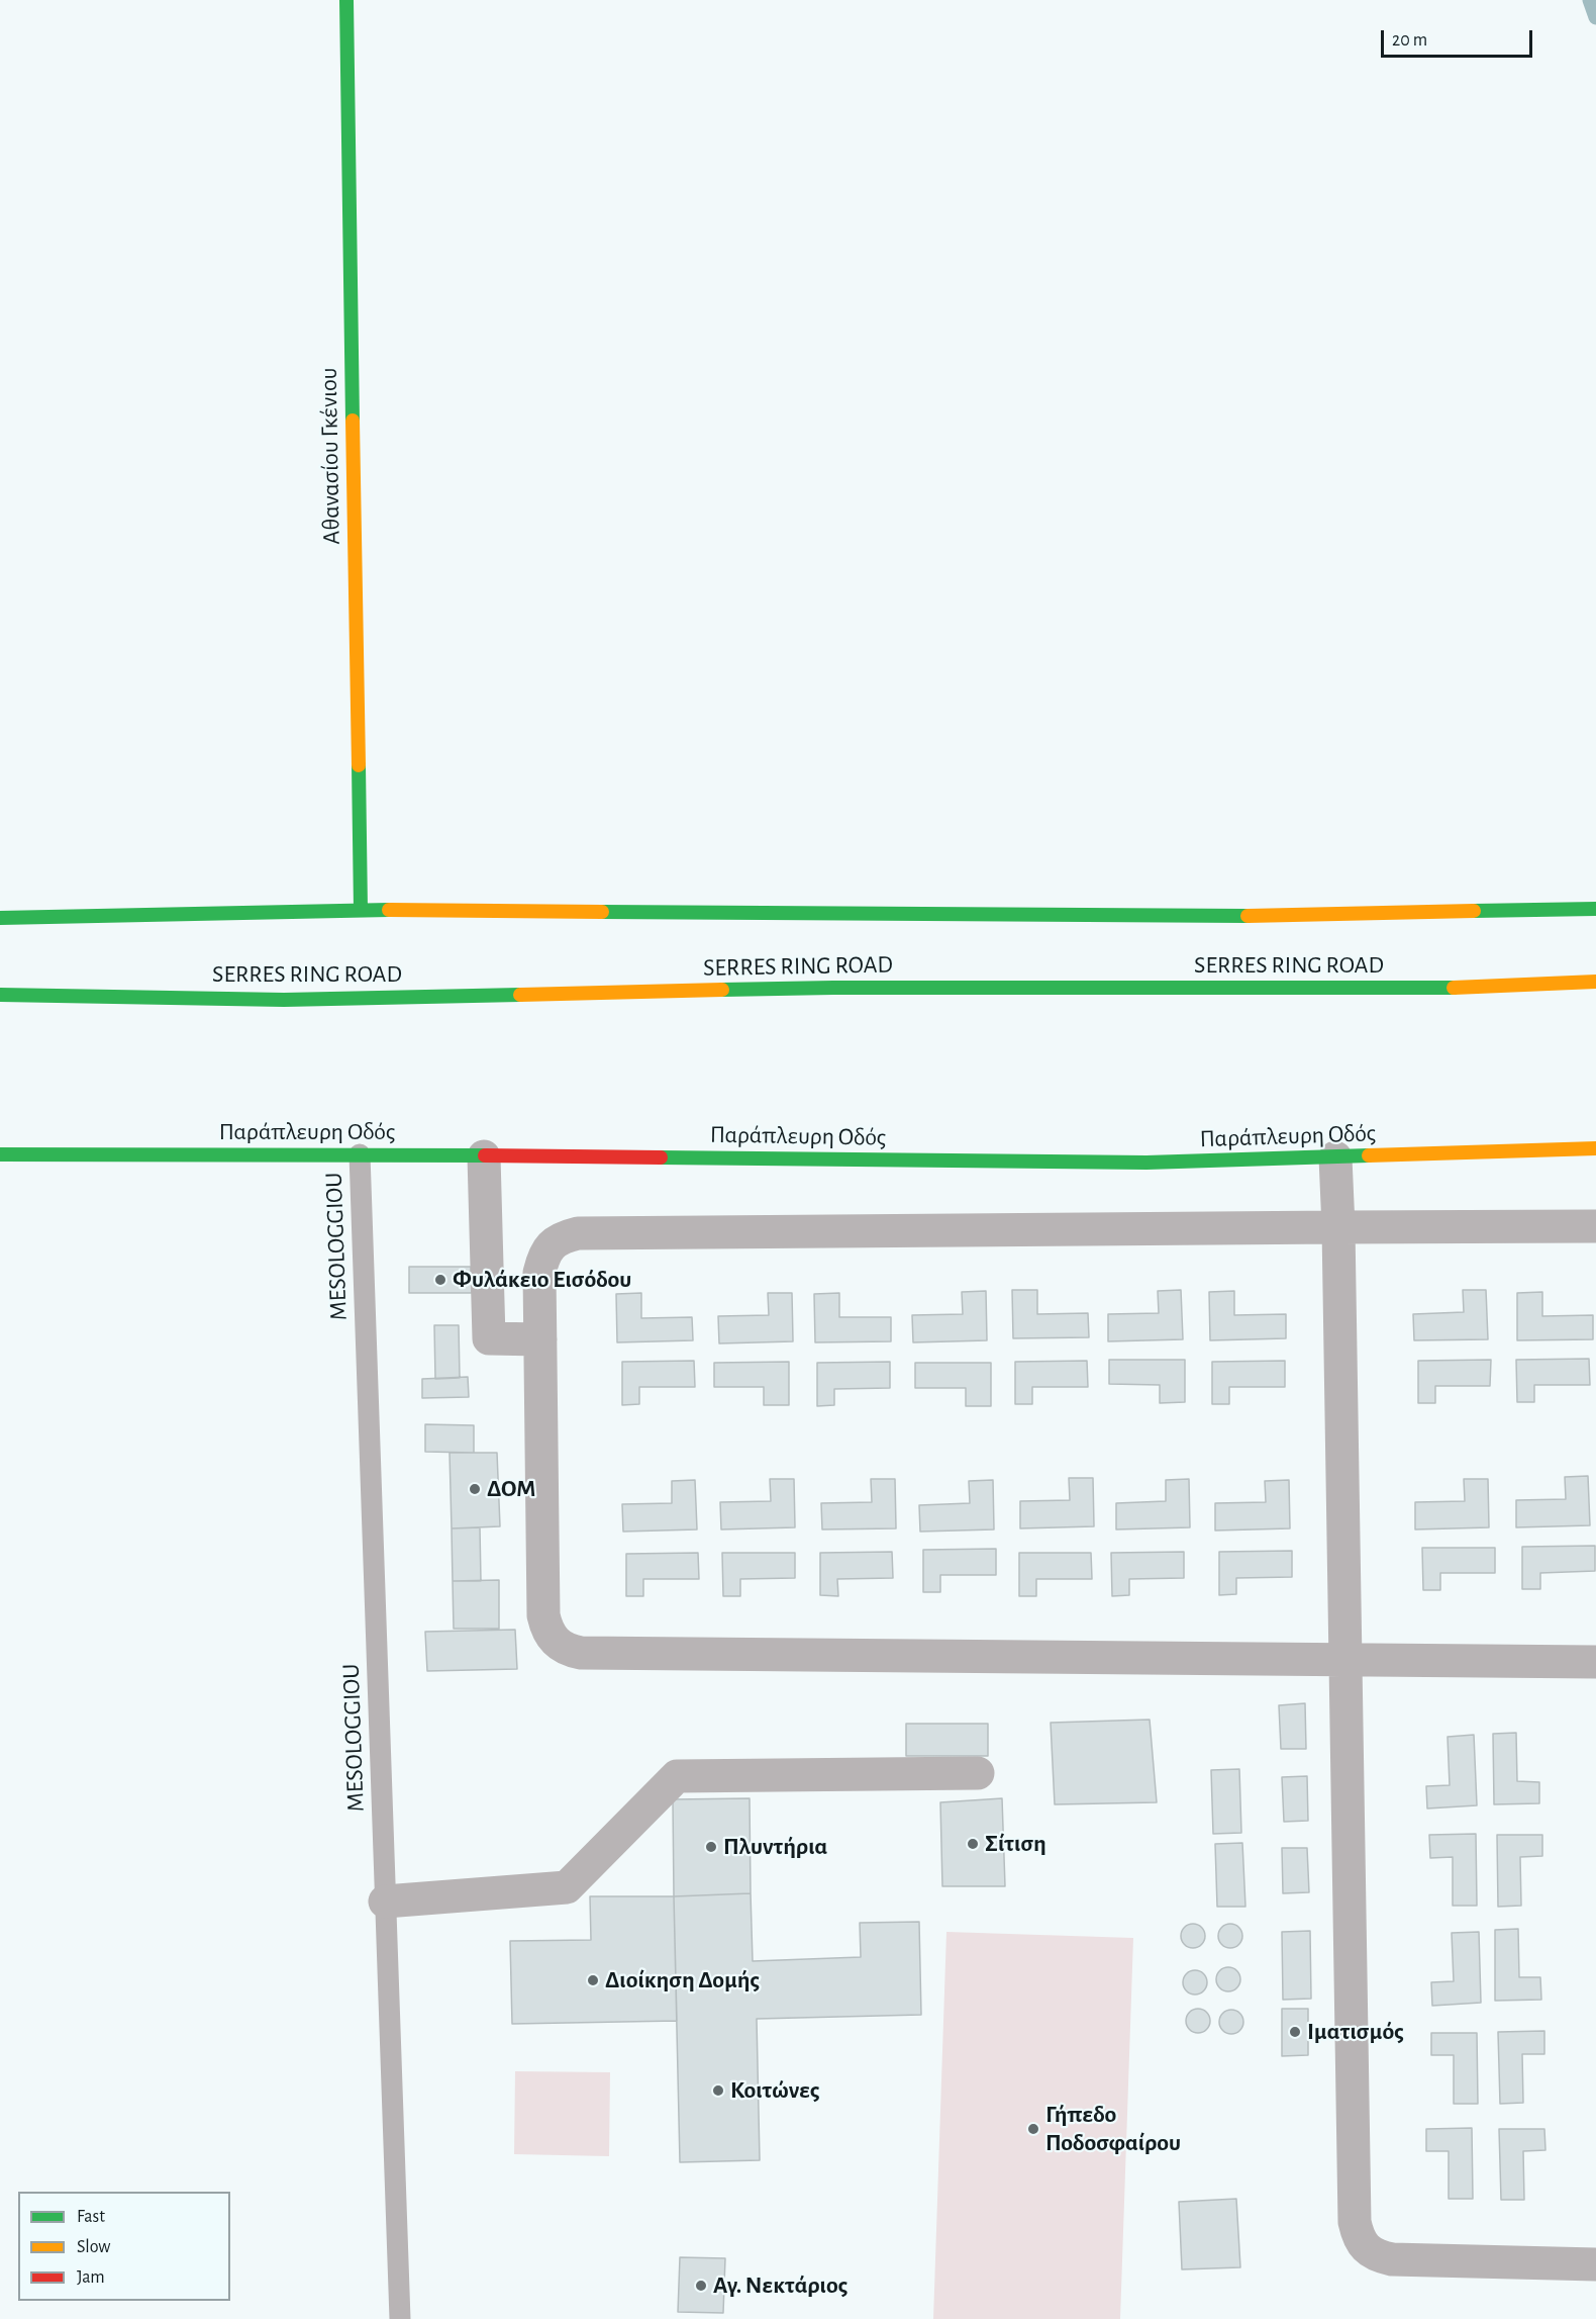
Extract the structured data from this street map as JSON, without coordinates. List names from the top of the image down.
{
  "streets": {
    "street": ["Αθανασίου Γκένιου", "SERRES RING ROAD", "Παράπλευρη Οδός"],
    "lane": ["MESOLOGGIOU"]
  },
  "crossings": [
    ["Παράπλευρη Οδός", "MESOLOGGIOU"]
  ],
  "places": [
    "Φυλάκειο Εισόδου",
    "ΔΟΜ",
    "Σίτιση",
    "Πλυντήρια",
    "Διοίκηση Δομής",
    "Ιματισμός",
    "Κοιτώνες",
    "Γήπεδο Ποδοσφαίρου",
    "Αγ. Νεκτάριος"
  ],
  "legend": ["Fast", "Slow", "Jam"],
  "scale_bar": "20 m"
}
